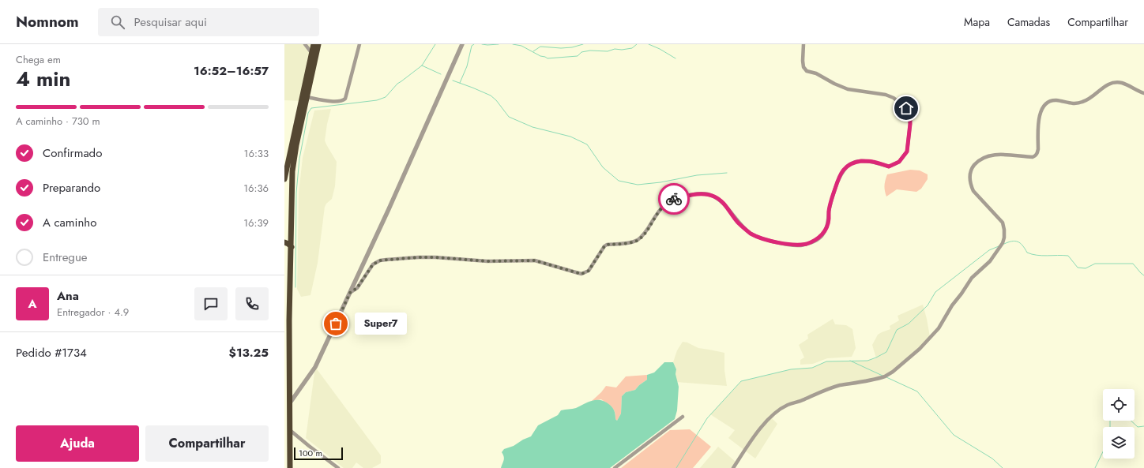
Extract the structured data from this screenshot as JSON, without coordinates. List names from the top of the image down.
{
  "places": ["Super7"],
  "scale_bar": "100 m",
  "page": {
    "header": "Nomnom",
    "search": "Pesquisar aqui",
    "nav": ["Mapa", "Camadas", "Compartilhar"],
    "heading": ["4 min", "Chega em", "16:52–16:57"],
    "panel": [
      "Ana",
      "Entregador · 4.9",
      "Pedido #1734",
      "$13.25"
    ],
    "bar": "A caminho · 730 m",
    "list": [
      ["Confirmado", "16:33"],
      ["Preparando", "16:36"],
      ["A caminho", "16:39"],
      "Entregue"
    ],
    "round": "A",
    "bubble": "Super7",
    "buttons": ["Ajuda", "Compartilhar"],
    "scale": "100 m"
  }
}
